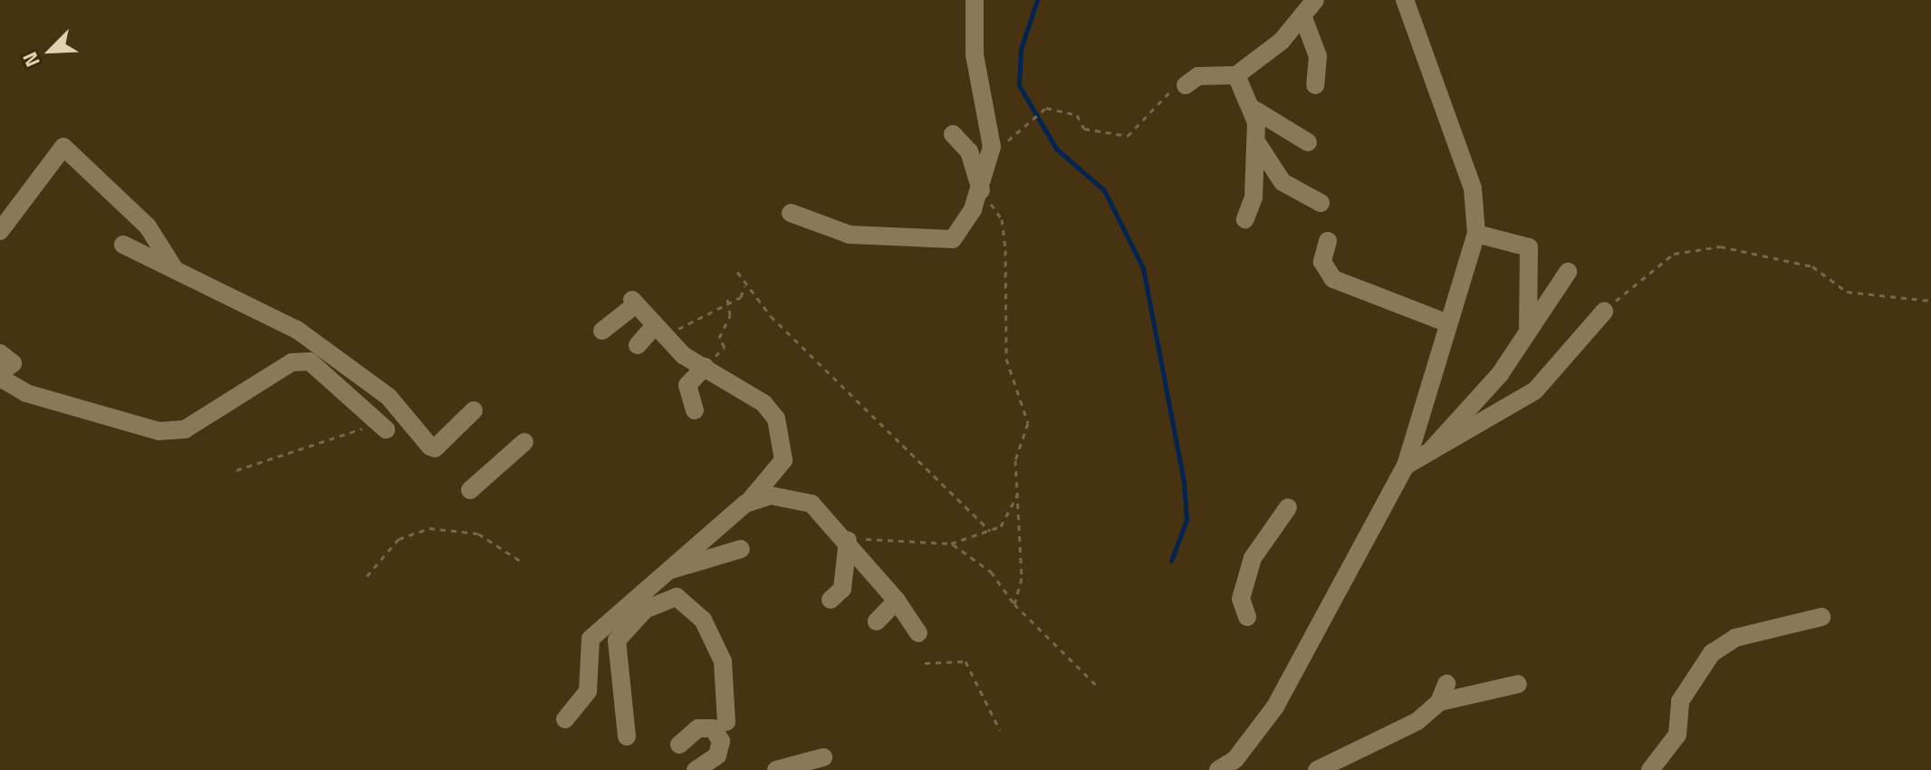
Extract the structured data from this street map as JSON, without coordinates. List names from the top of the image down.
{
  "north": "bottom left"
}
